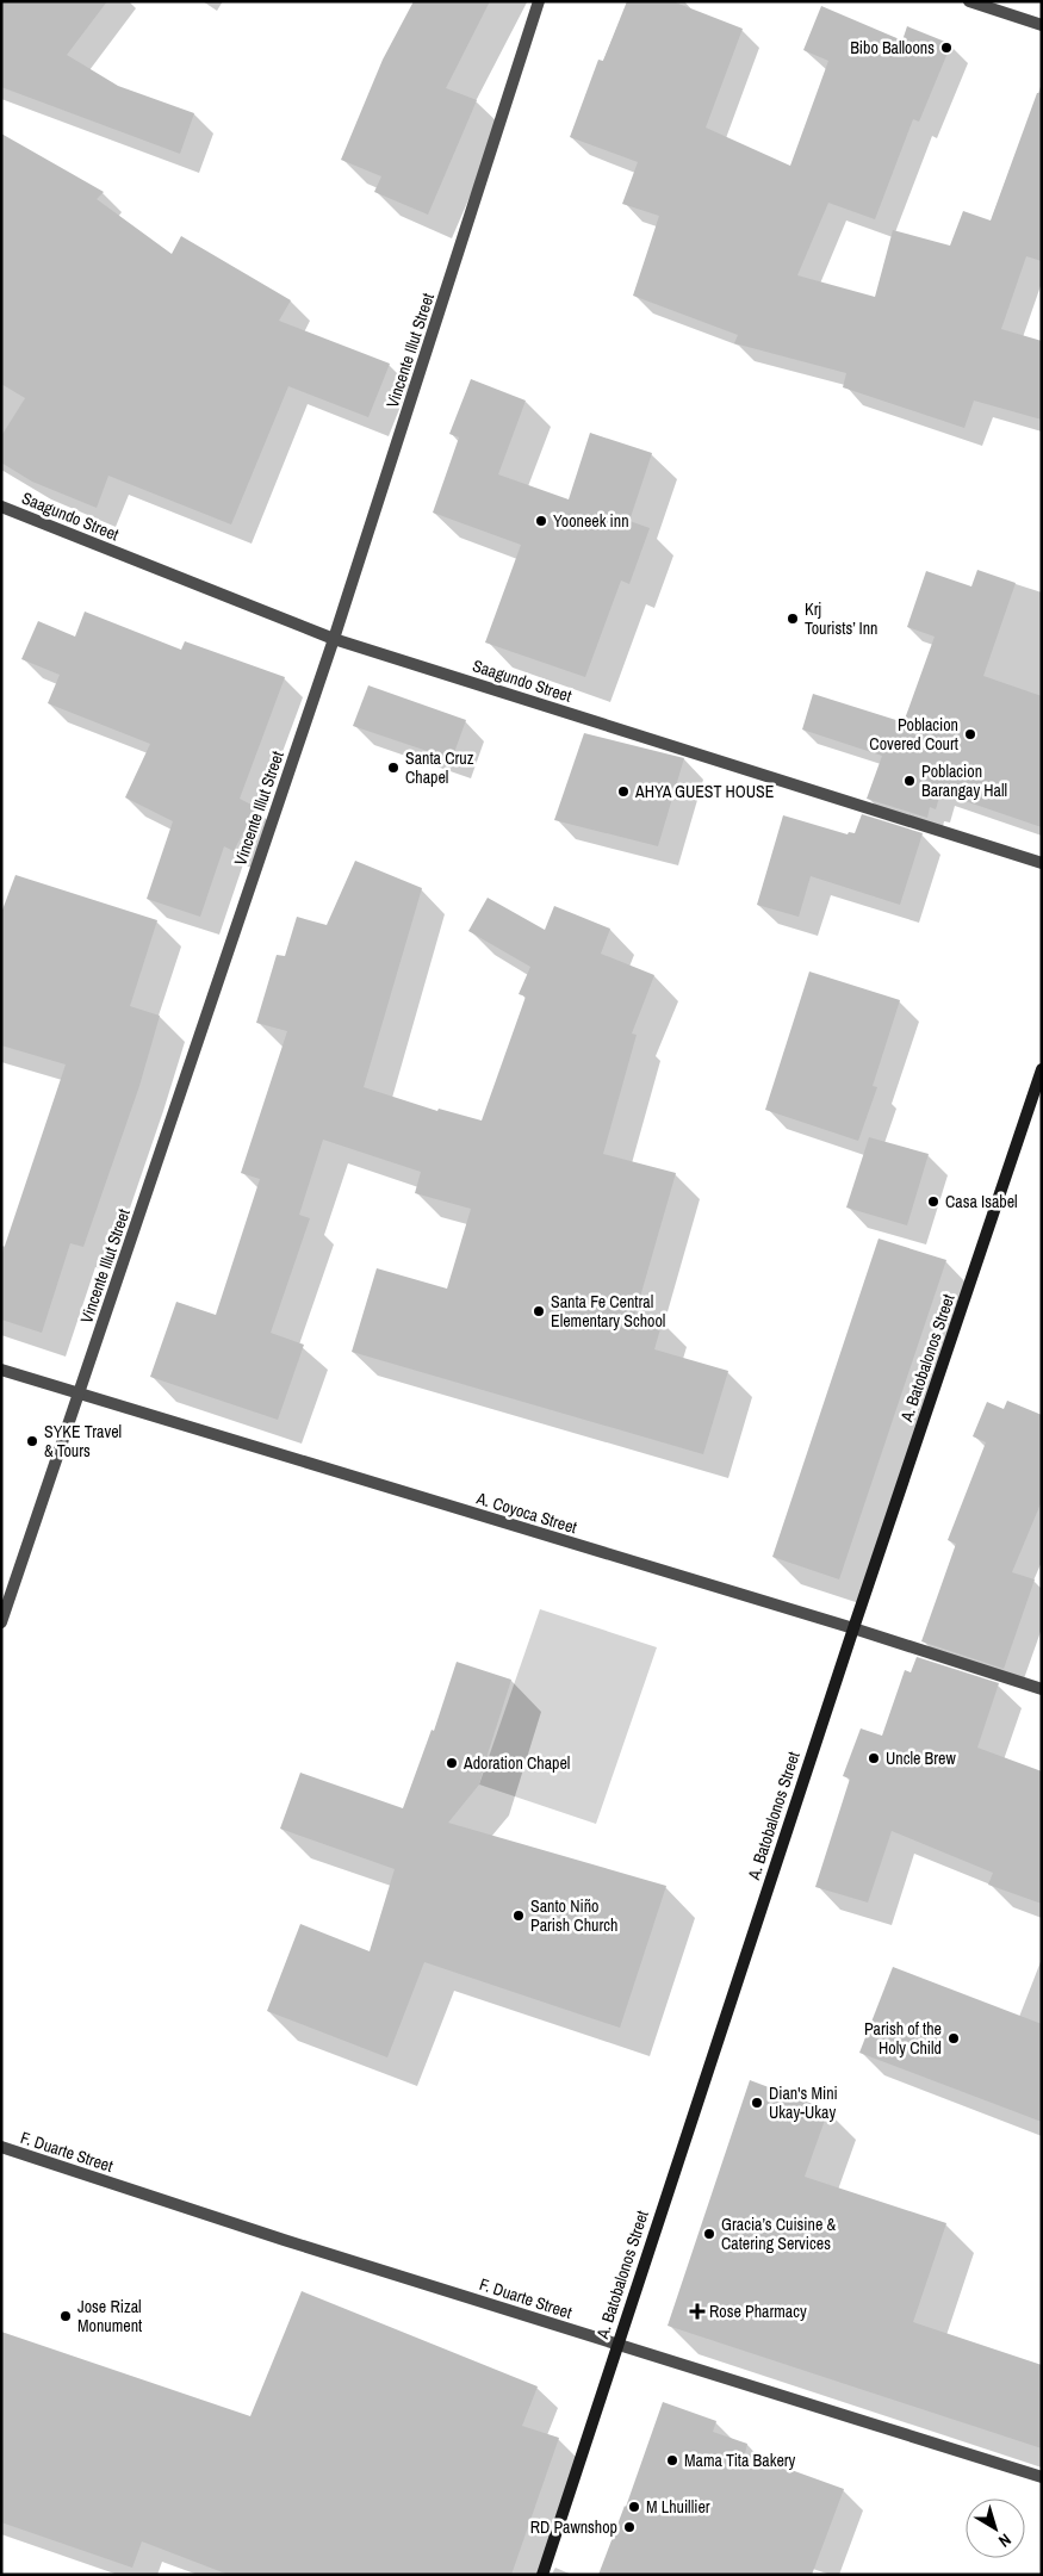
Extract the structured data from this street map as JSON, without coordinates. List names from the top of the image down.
{
  "streets": {
    "street": [
      "Vincente Illut Street",
      "Saagundo Street",
      "A. Batobalonos Street",
      "A. Coyoca Street",
      "F. Duarte Street"
    ]
  },
  "crossings": [
    ["Vincente Illut Street", "Saagundo Street"],
    ["Vincente Illut Street", "A. Coyoca Street"],
    ["A. Batobalonos Street", "A. Coyoca Street"],
    ["A. Batobalonos Street", "F. Duarte Street"]
  ],
  "places": {
    "other": [
      "Bibo Balloons",
      "Yooneek inn",
      "Krj Tourists’ Inn",
      "Poblacion Covered Court",
      "Santa Cruz Chapel",
      "Poblacion Barangay Hall",
      "AHYA GUEST HOUSE",
      "Casa Isabel",
      "Santa Fe Central Elementary School",
      "SYKE Travel & Tours",
      "Uncle Brew",
      "Adoration Chapel",
      "Santo Niño Parish Church",
      "Parish of the Holy Child",
      "Dian's Mini Ukay-Ukay",
      "Gracia’s Cuisine & Catering Services",
      "Jose Rizal Monument",
      "Mama Tita Bakery",
      "M Lhuillier",
      "RD Pawnshop"
    ],
    "health": ["Rose Pharmacy"]
  },
  "north": "bottom right"
}
